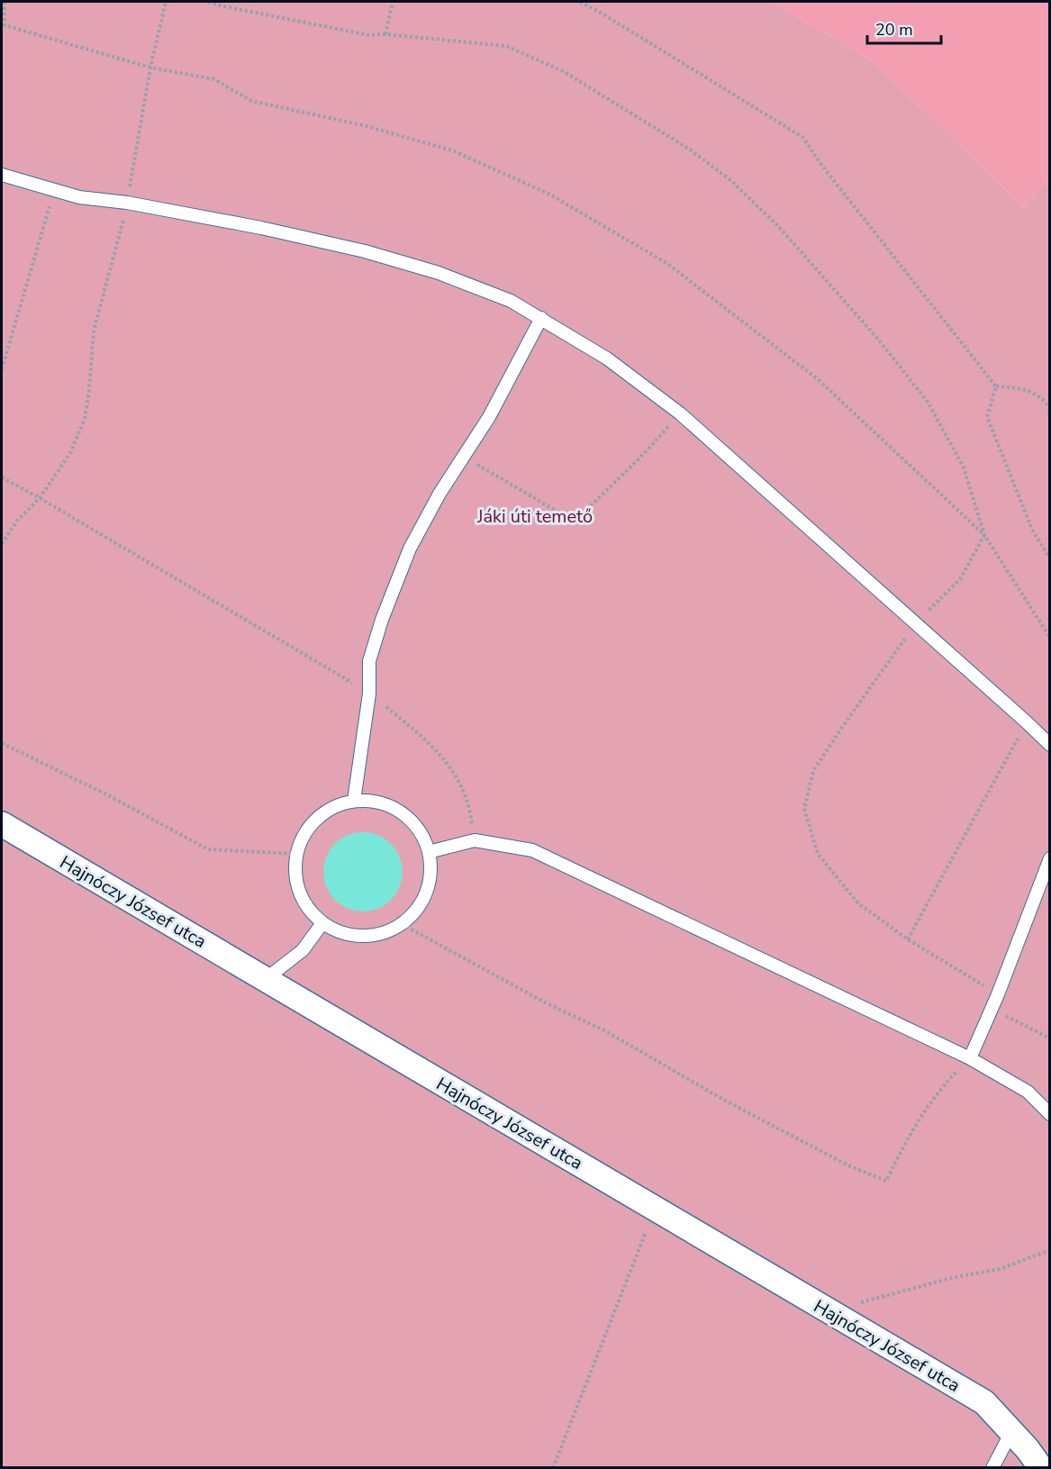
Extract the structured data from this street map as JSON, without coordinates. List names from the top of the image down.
{
  "streets": {
    "street": ["Hajnóczy József utca"]
  },
  "parks": ["Jáki úti temető"],
  "scale_bar": "20 m"
}
